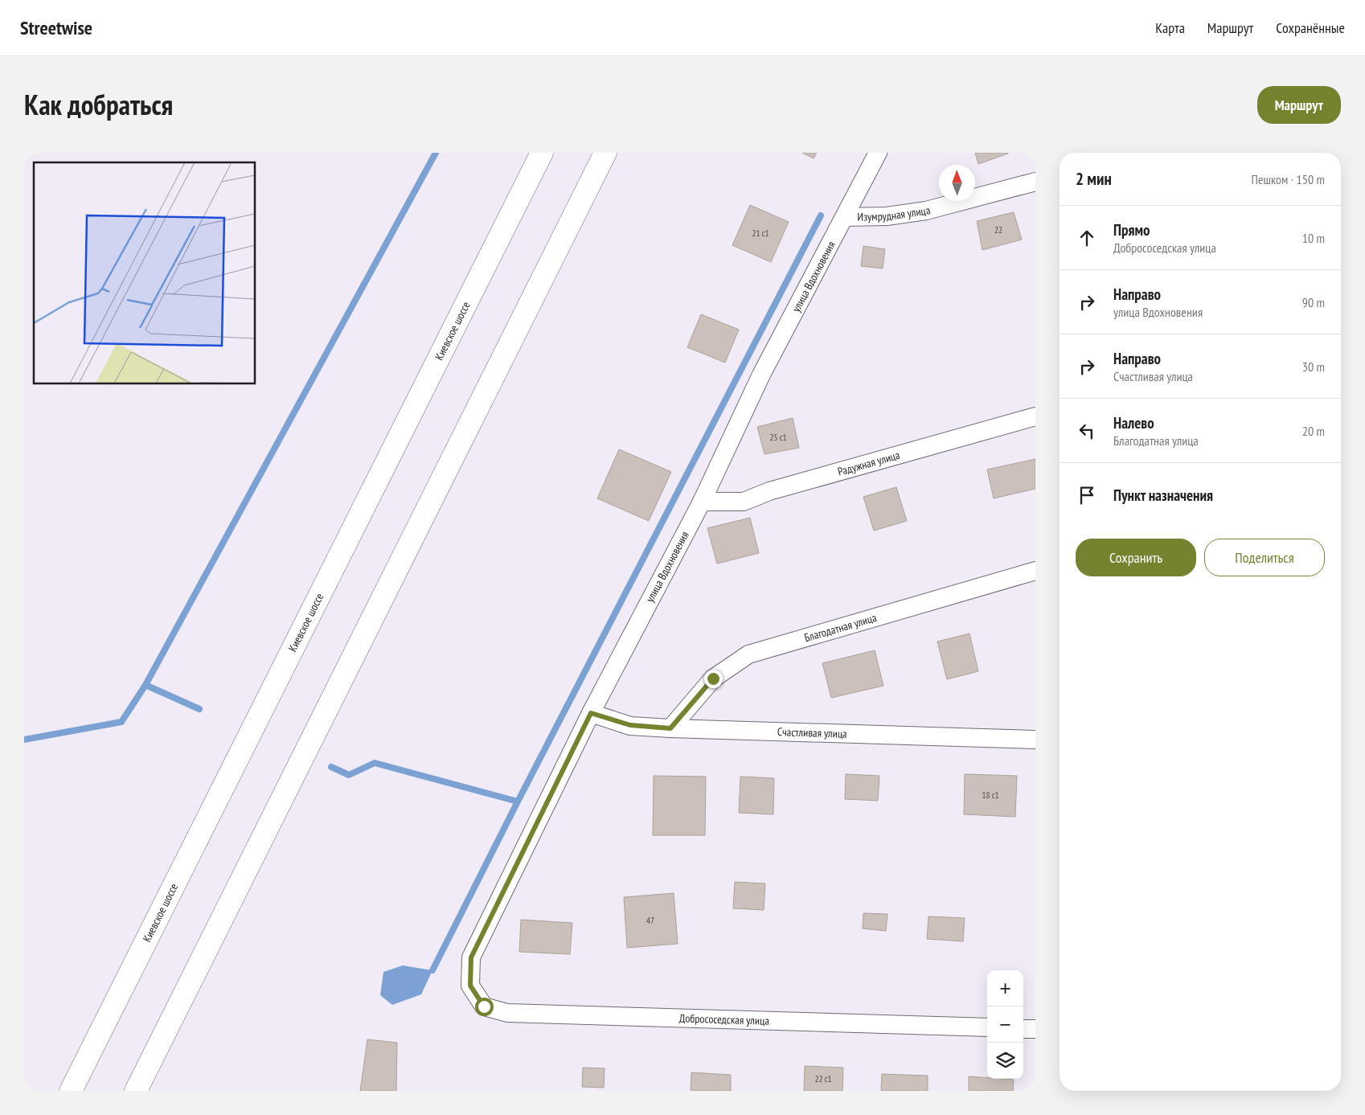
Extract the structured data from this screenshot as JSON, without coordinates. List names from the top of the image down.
{
  "streets": {
    "highway": ["Киевское шоссе"],
    "street": [
      "Изумрудная улица",
      "улица Вдохновения",
      "Радужная улица",
      "Благодатная улица",
      "Счастливая улица",
      "Добрососедская улица"
    ]
  },
  "crossings": [
    ["Изумрудная улица", "улица Вдохновения"],
    ["улица Вдохновения", "Радужная улица"],
    ["улица Вдохновения", "Счастливая улица"],
    ["улица Вдохновения", "Добрососедская улица"],
    ["Благодатная улица", "Счастливая улица"]
  ],
  "house_numbers": [
    "22",
    "21 с1",
    "25 с1",
    "18 с1",
    "47",
    "22 с1"
  ],
  "north": "top",
  "page": {
    "header": "Streetwise",
    "nav": ["Карта", "Маршрут", "Сохранённые"],
    "title": "Как добраться",
    "buttons": [
      "Маршрут",
      ["Сохранить", "Поделиться"]
    ],
    "heading": ["2 мин", "Пешком · 150 m"],
    "list": [
      ["Прямо", "Добрососедская улица", "10 m"],
      ["Направо", "улица Вдохновения", "90 m"],
      ["Направо", "Счастливая улица", "30 m"],
      ["Налево", "Благодатная улица", "20 m"],
      "Пункт назначения"
    ],
    "map_buttons": ["+", "−"]
  }
}
